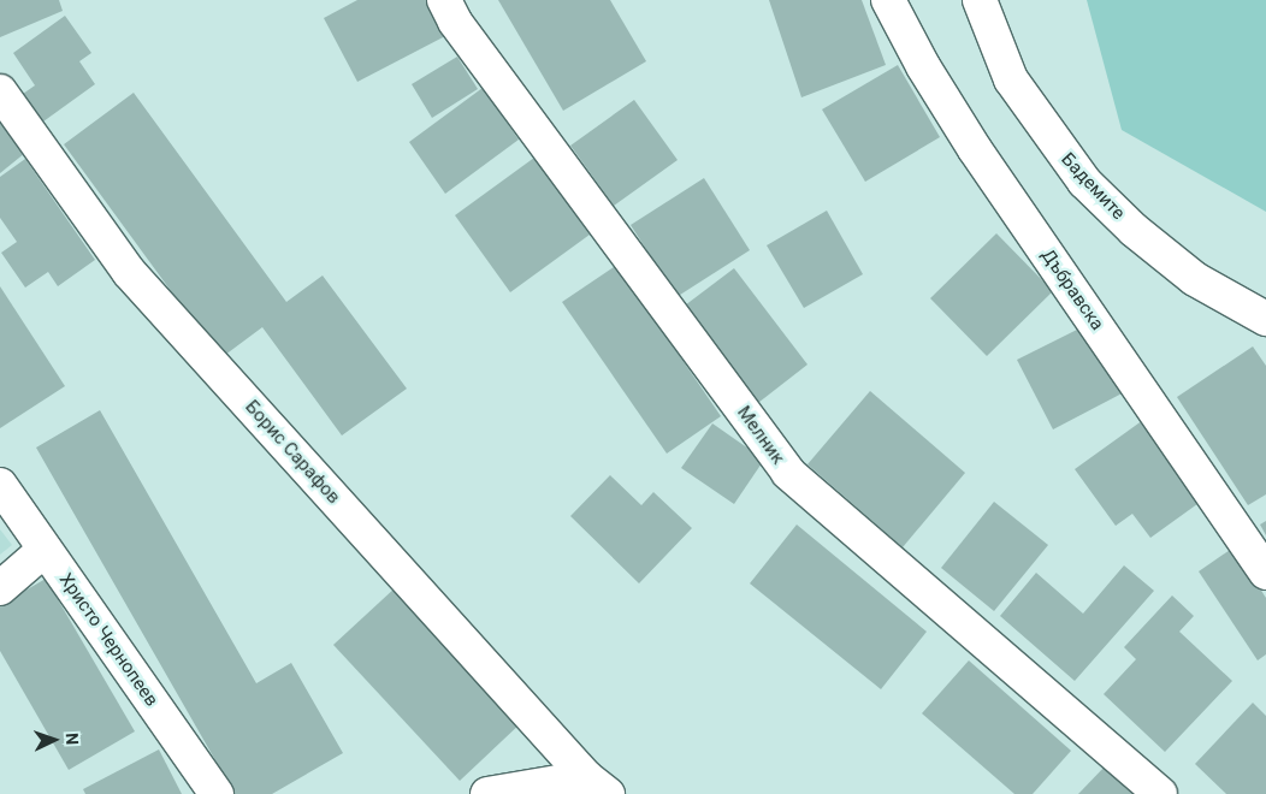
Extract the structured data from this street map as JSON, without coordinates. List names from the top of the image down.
{
  "streets": {
    "street": [
      "Бадемите",
      "Дъбравска",
      "Мелник",
      "Борис Сарафов",
      "Христо Чернопеев"
    ]
  },
  "north": "right"
}
